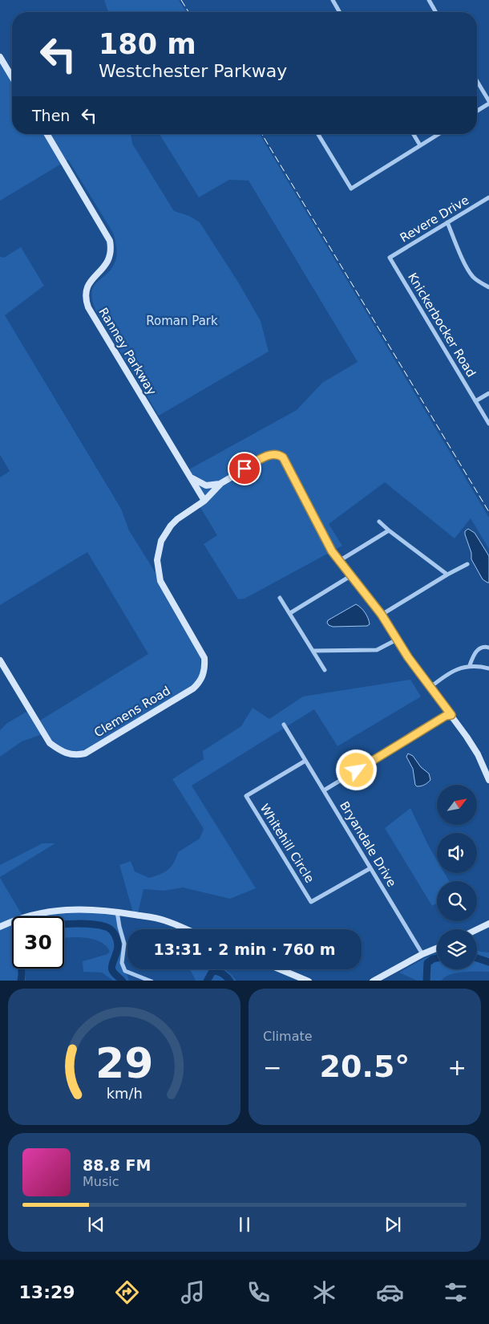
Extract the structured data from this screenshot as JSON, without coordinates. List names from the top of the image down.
{
  "streets": {
    "street": [
      "Revere Drive",
      "Knickerbocker Road",
      "Ranney Parkway",
      "Clemens Road",
      "Whitehill Circle",
      "Bryandale Drive"
    ]
  },
  "crossings": [
    ["Revere Drive", "Knickerbocker Road"],
    ["Ranney Parkway", "Clemens Road"],
    ["Whitehill Circle", "Bryandale Drive"]
  ],
  "parks": ["Roman Park"],
  "north": "top right",
  "page": {
    "turn": ["180 m", "Westchester Parkway"],
    "then": "Then",
    "limit": "30",
    "trip": "13:31 · 2 min · 760 m",
    "tile": "Climate",
    "heat": ["−", "20.5°", "+"],
    "song": ["88.8 FM", "Music"],
    "tabs": "13:29",
    "gauge": ["29", "km/h"]
  }
}
